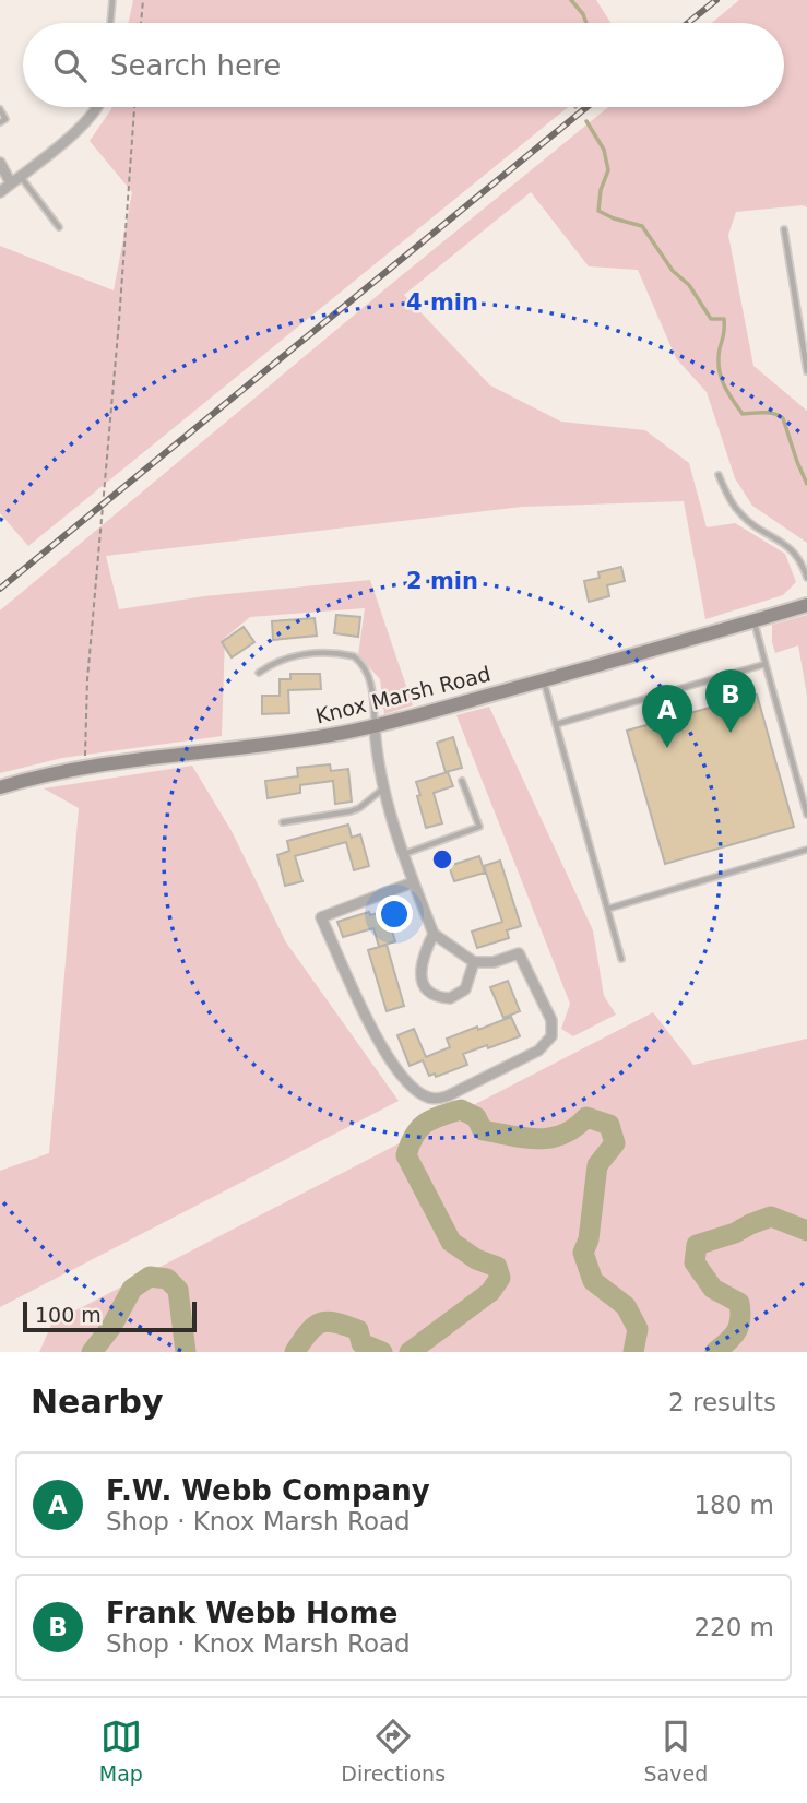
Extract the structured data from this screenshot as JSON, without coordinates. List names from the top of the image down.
{
  "streets": {
    "main road": ["Knox Marsh Road"]
  },
  "scale_bar": "100 m",
  "page": {
    "search": "Search here",
    "pins": ["B", "A"],
    "scale": "100 m",
    "heading": ["Nearby", "2 results"],
    "list": [
      {
        "mark": "A",
        "name": "F.W. Webb Company",
        "note": "Shop · Knox Marsh Road",
        "value": "180 m"
      },
      {
        "mark": "B",
        "name": "Frank Webb Home",
        "note": "Shop · Knox Marsh Road",
        "value": "220 m"
      }
    ],
    "nav": ["Map", "Directions", "Saved"]
  },
  "rings": ["4 min", "2 min"]
}
